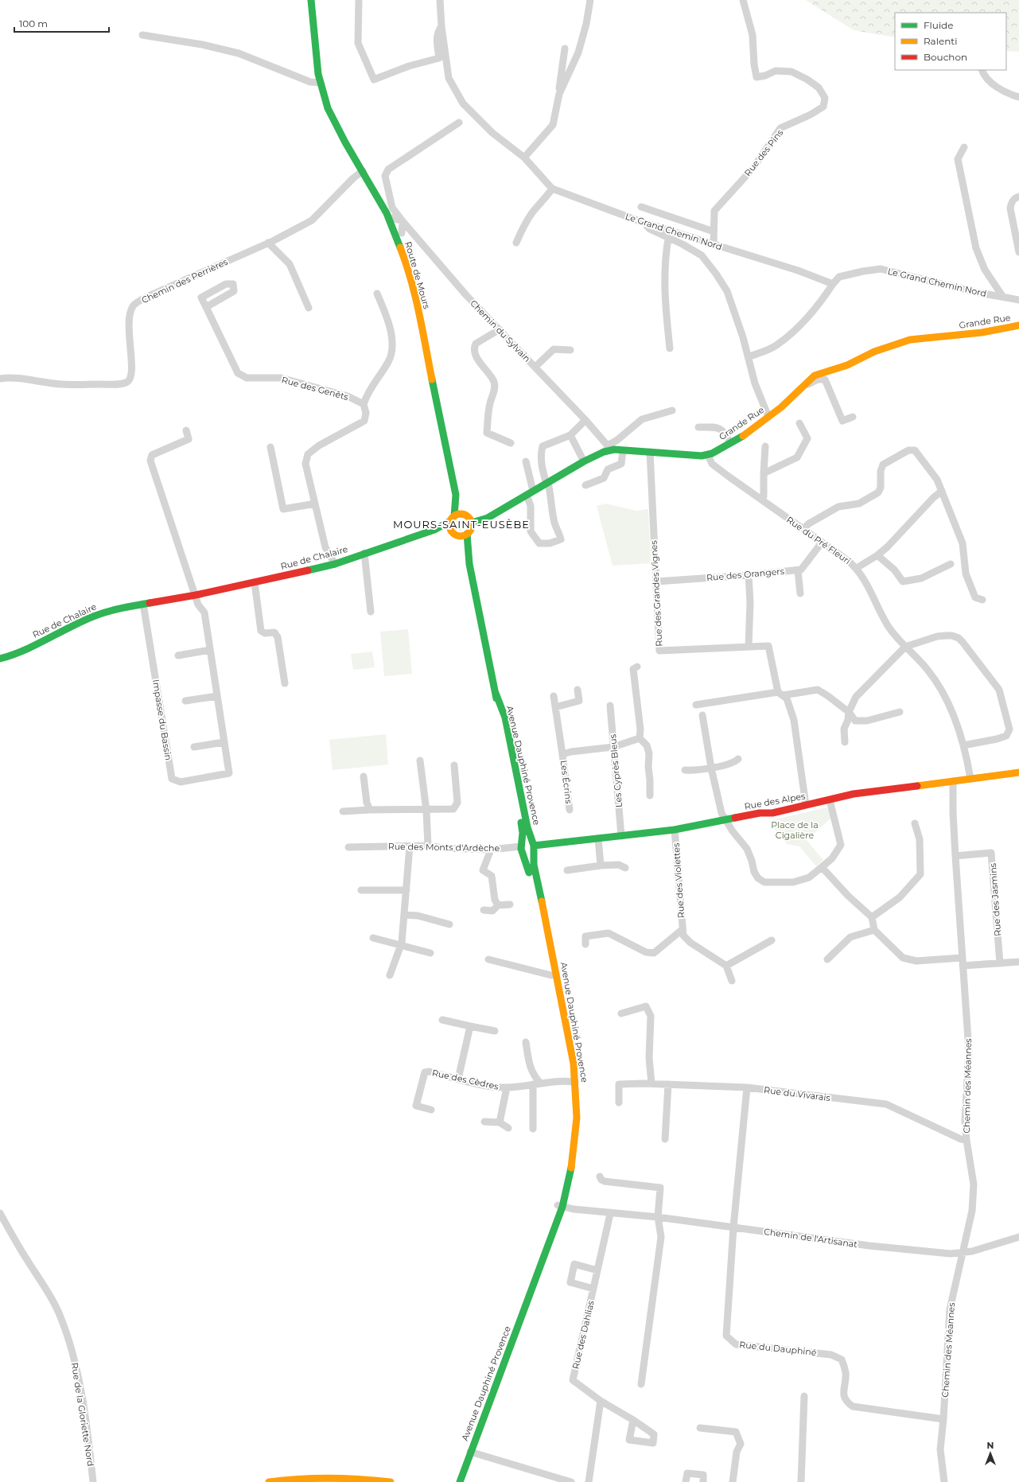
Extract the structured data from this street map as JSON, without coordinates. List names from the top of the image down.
{
  "streets": {
    "main road": [
      "Route de Mours",
      "Grande Rue",
      "Rue de Chalaire",
      "Avenue Dauphiné Provence",
      "Rue des Alpes"
    ],
    "street": [
      "Rue des Pins",
      "Le Grand Chemin Nord",
      "Chemin des Perrières",
      "Chemin du Sylvain",
      "Rue des Genêts",
      "Rue du Pré Fleuri",
      "Rue des Orangers",
      "Rue des Grandes Vignes",
      "Impasse du Bassin",
      "Les Cyprès Bleus",
      "Les Écrins",
      "Rue des Monts d'Ardèche",
      "Rue des Violettes",
      "Rue des Jasmins",
      "Rue des Cèdres",
      "Chemin des Méannes",
      "Rue du Vivarais",
      "Chemin de l'Artisanat",
      "Rue des Dahlias",
      "Rue du Dauphiné",
      "Rue de la Gloriette Nord"
    ]
  },
  "crossings": [
    ["Rue des Pins", "Le Grand Chemin Nord"],
    ["Route de Mours", "Chemin des Perrières"],
    ["Route de Mours", "Rue de Chalaire"],
    ["Route de Mours", "Avenue Dauphiné Provence"],
    ["Grande Rue", "Rue du Pré Fleuri"],
    ["Rue du Pré Fleuri", "Rue des Alpes"],
    ["Rue de Chalaire", "Impasse du Bassin"],
    ["Rue de Chalaire", "Avenue Dauphiné Provence"],
    ["Rue des Orangers", "Rue des Grandes Vignes"],
    ["Rue des Grandes Vignes", "Rue des Alpes"],
    ["Avenue Dauphiné Provence", "Rue des Alpes"],
    ["Avenue Dauphiné Provence", "Rue des Monts d'Ardèche"],
    ["Avenue Dauphiné Provence", "Rue des Cèdres"],
    ["Avenue Dauphiné Provence", "Chemin de l'Artisanat"],
    ["Les Cyprès Bleus", "Les Écrins"],
    ["Les Cyprès Bleus", "Rue des Alpes"],
    ["Rue des Alpes", "Rue des Violettes"],
    ["Rue des Alpes", "Chemin des Méannes"],
    ["Rue des Jasmins", "Chemin des Méannes"],
    ["Chemin des Méannes", "Rue du Vivarais"],
    ["Chemin des Méannes", "Chemin de l'Artisanat"],
    ["Chemin des Méannes", "Rue du Dauphiné"],
    ["Rue du Vivarais", "Rue du Dauphiné"],
    ["Chemin de l'Artisanat", "Rue des Dahlias"],
    ["Chemin de l'Artisanat", "Rue du Dauphiné"]
  ],
  "districts": ["MOURS-SAINT-EUSÈBE"],
  "parks": ["Place de la Cigalière"],
  "legend": ["Fluide", "Ralenti", "Bouchon"],
  "scale_bar": "100 m",
  "north": "top"
}
